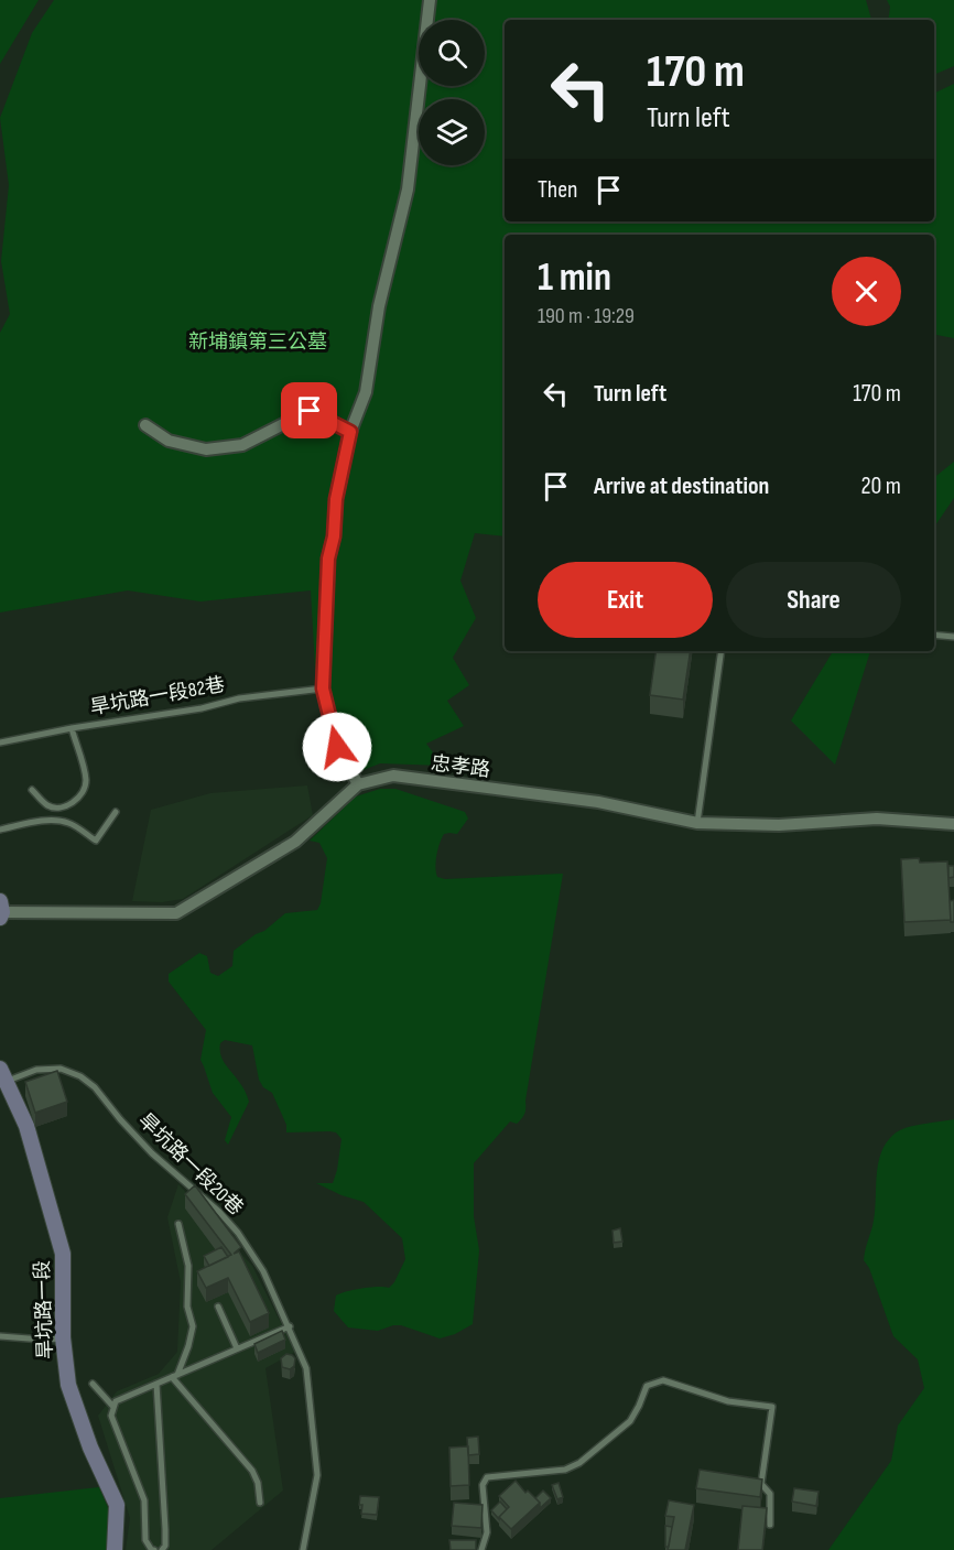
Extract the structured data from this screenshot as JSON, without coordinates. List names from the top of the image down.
{
  "streets": {
    "street": ["忠孝路", "旱坑路一段"],
    "lane": ["旱坑路一段82巷", "旱坑路一段20巷"]
  },
  "crossings": [
    ["旱坑路一段20巷", "旱坑路一段"]
  ],
  "parks": ["新埔鎮第三公墓"],
  "page": {
    "turn": ["170 m", "Turn left"],
    "then": "Then",
    "heading": ["1 min", "190 m · 19:29"],
    "list": [
      {
        "name": "Turn left",
        "value": "170 m"
      },
      {
        "name": "Arrive at destination",
        "value": "20 m"
      }
    ],
    "buttons": ["Exit", "Share"]
  }
}
